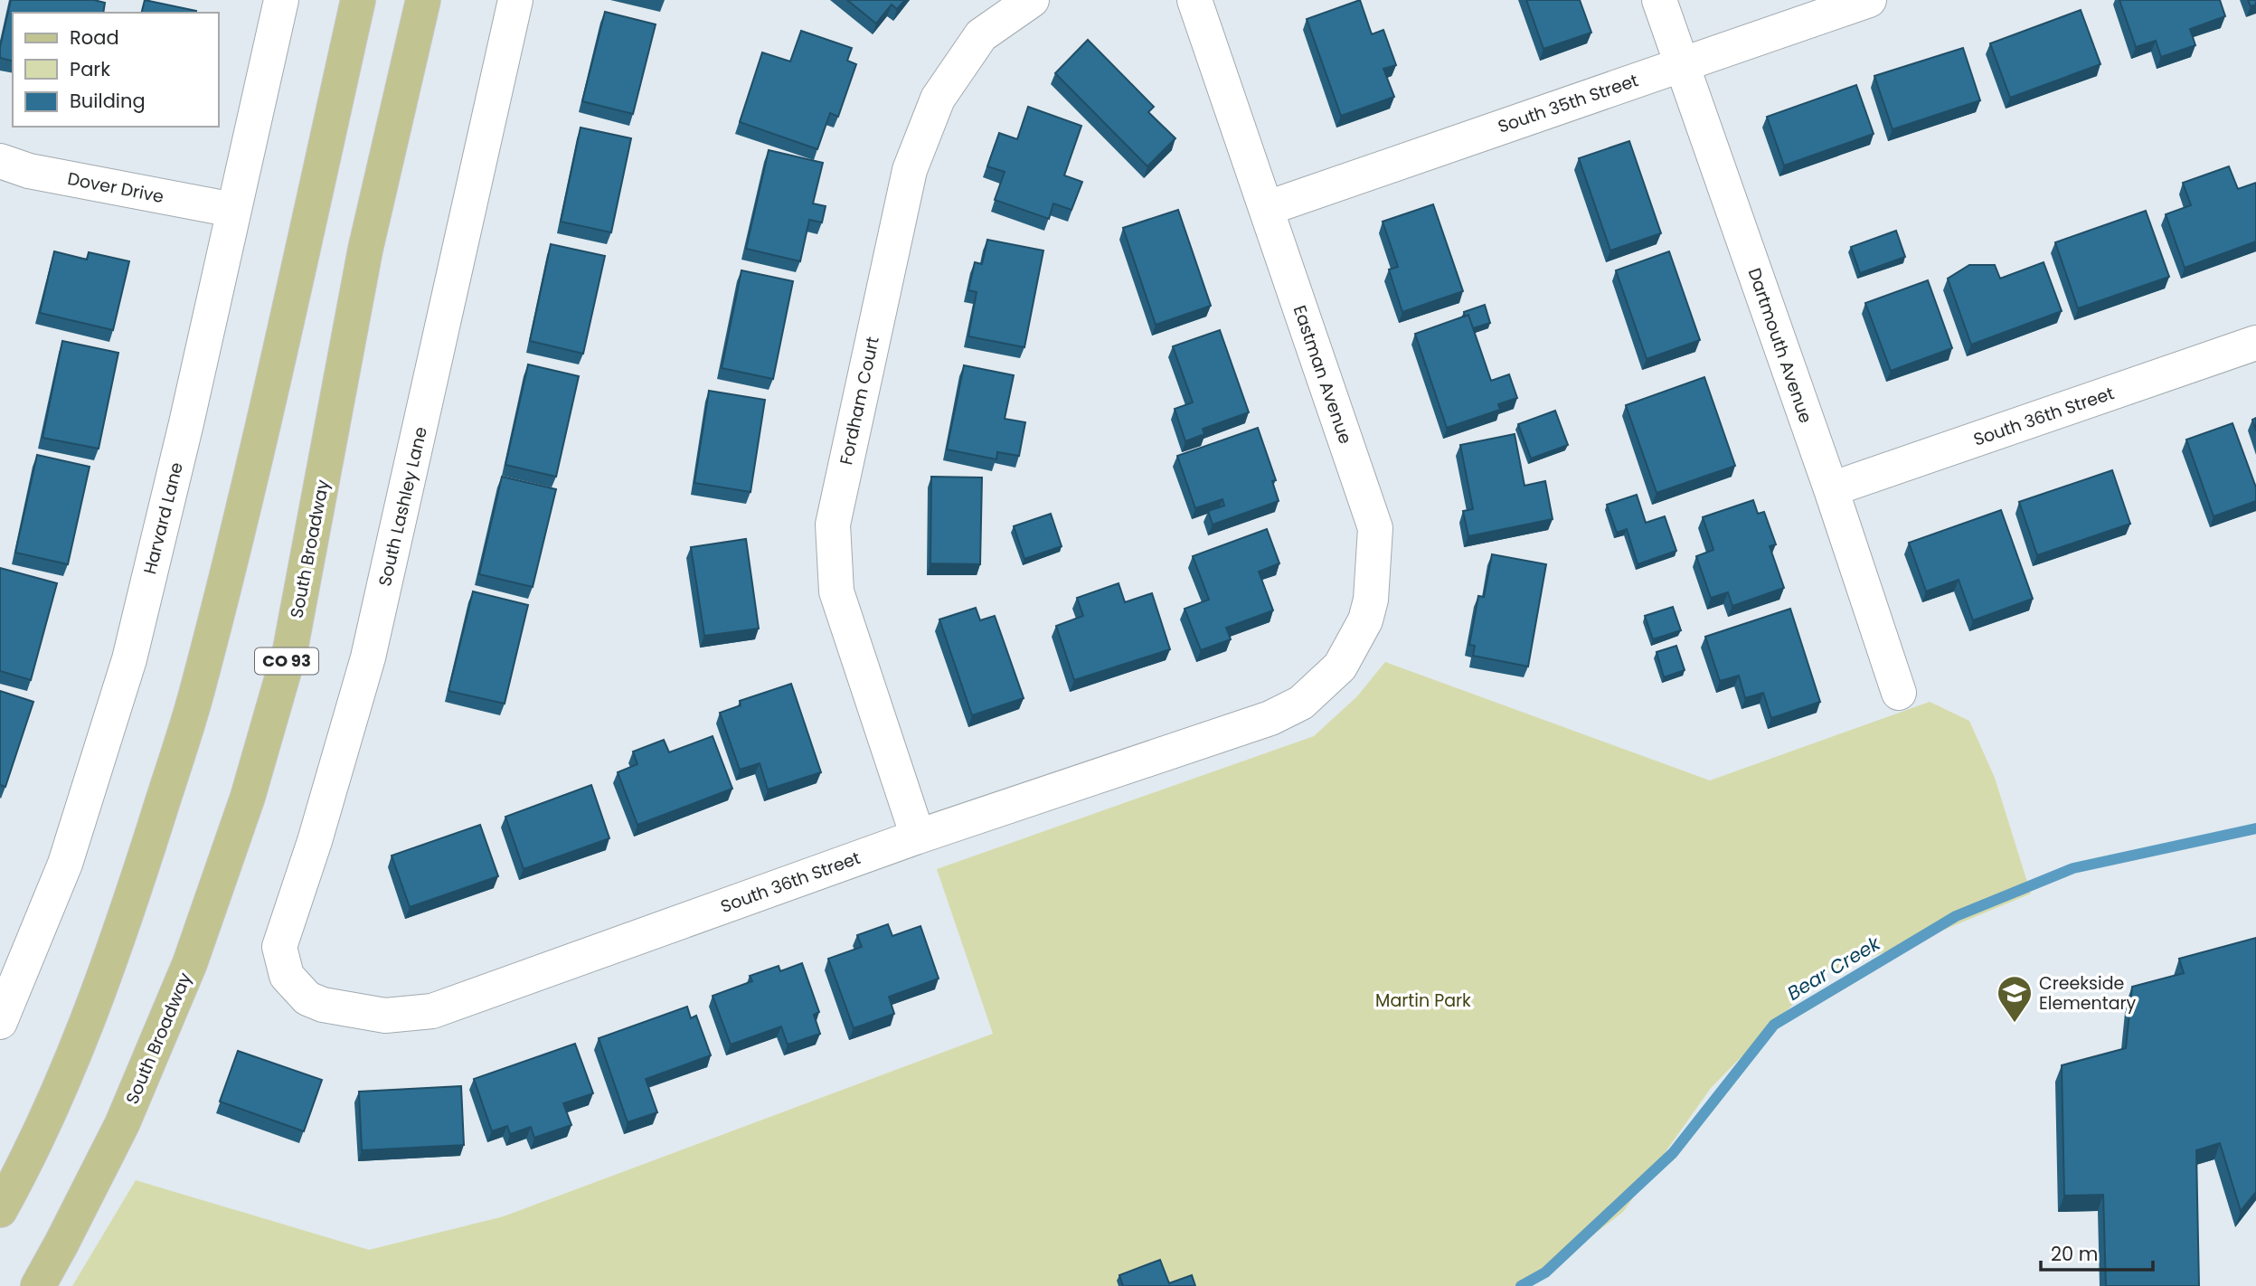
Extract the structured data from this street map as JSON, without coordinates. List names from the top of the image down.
{
  "streets": {
    "main road": ["South Broadway", "CO 93"],
    "street": [
      "South 35th Street",
      "Dover Drive",
      "Dartmouth Avenue",
      "Eastman Avenue",
      "Fordham Court",
      "South 36th Street",
      "South Lashley Lane",
      "Harvard Lane"
    ]
  },
  "crossings": [
    ["South 35th Street", "Dartmouth Avenue"],
    ["South 35th Street", "Eastman Avenue"],
    ["Dover Drive", "Harvard Lane"],
    ["Dartmouth Avenue", "South 36th Street"],
    ["Eastman Avenue", "South 36th Street"],
    ["Fordham Court", "South 36th Street"],
    ["South 36th Street", "South Lashley Lane"]
  ],
  "water": ["Bear Creek"],
  "parks": ["Martin Park"],
  "places": {
    "school or university": ["Creekside Elementary"]
  },
  "legend": ["Road", "Park", "Building"],
  "scale_bar": "20 m"
}
